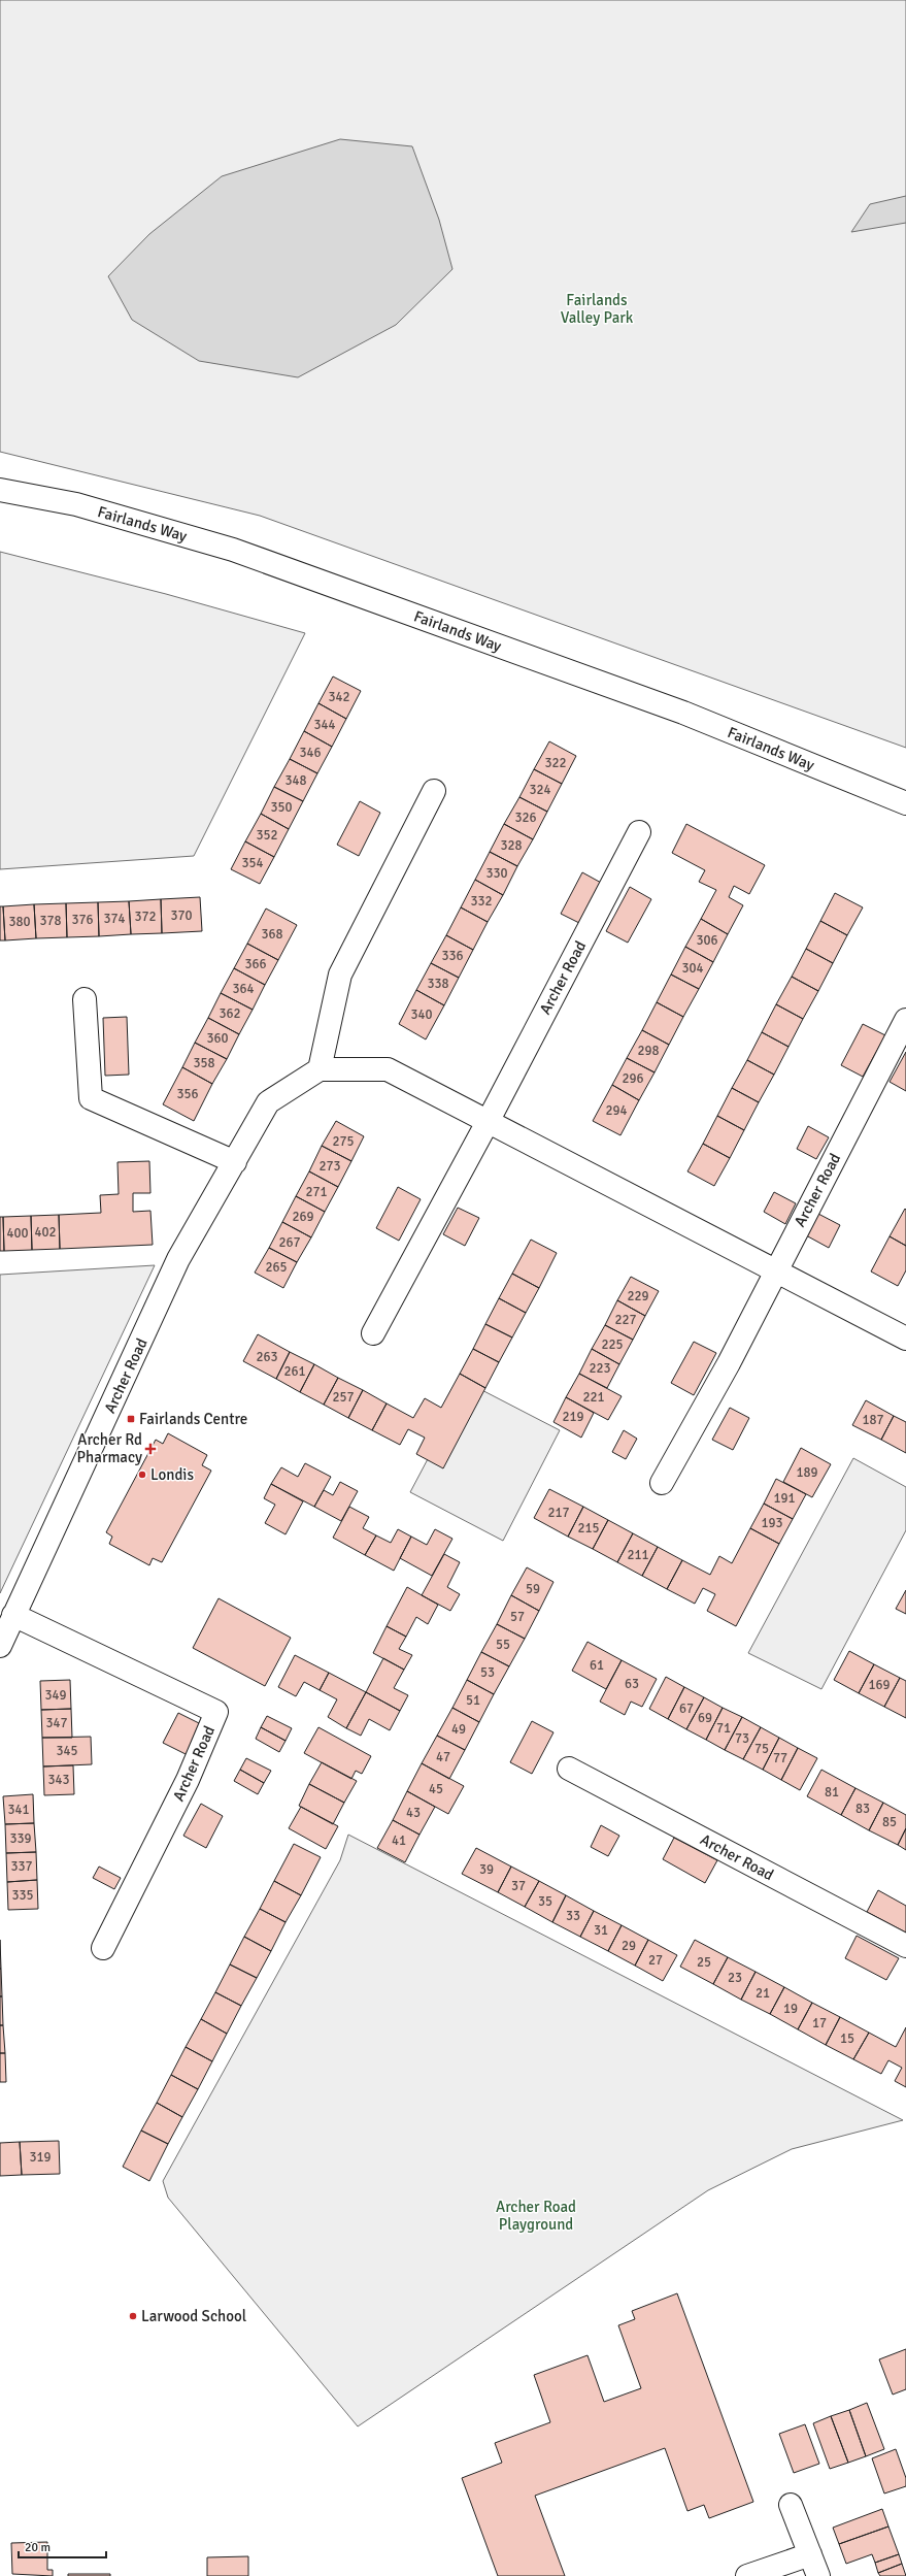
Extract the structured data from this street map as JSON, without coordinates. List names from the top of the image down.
{
  "streets": {
    "street": ["Fairlands Way", "Archer Road"]
  },
  "parks": ["Fairlands Valley Park", "Archer Road Playground"],
  "places": {
    "transit": ["Fairlands Centre"],
    "health": ["Archer Rd Pharmacy"],
    "other": ["Londis", "Larwood School"]
  },
  "house_numbers": [
    "342",
    "344",
    "346",
    "322",
    "348",
    "324",
    "350",
    "326",
    "352",
    "328",
    "354",
    "330",
    "332",
    "370",
    "372",
    "374",
    "376",
    "378",
    "380",
    "368",
    "306",
    "336",
    "366",
    "304",
    "338",
    "364",
    "362",
    "340",
    "360",
    "298",
    "358",
    "296",
    "356",
    "294",
    "275",
    "273",
    "271",
    "269",
    "402",
    "400",
    "267",
    "265",
    "229",
    "227",
    "225",
    "263",
    "223",
    "261",
    "257",
    "221",
    "219",
    "187",
    "189",
    "191",
    "217",
    "193",
    "215",
    "211",
    "59",
    "57",
    "55",
    "61",
    "53",
    "63",
    "169",
    "349",
    "51",
    "67",
    "69",
    "347",
    "71",
    "49",
    "73",
    "75",
    "345",
    "47",
    "77",
    "343",
    "45",
    "81",
    "83",
    "341",
    "43",
    "85",
    "339",
    "41",
    "337",
    "39",
    "37",
    "335",
    "35",
    "33",
    "31",
    "29",
    "27",
    "25",
    "23",
    "21",
    "19",
    "17",
    "15",
    "319"
  ],
  "scale_bar": "20 m"
}
